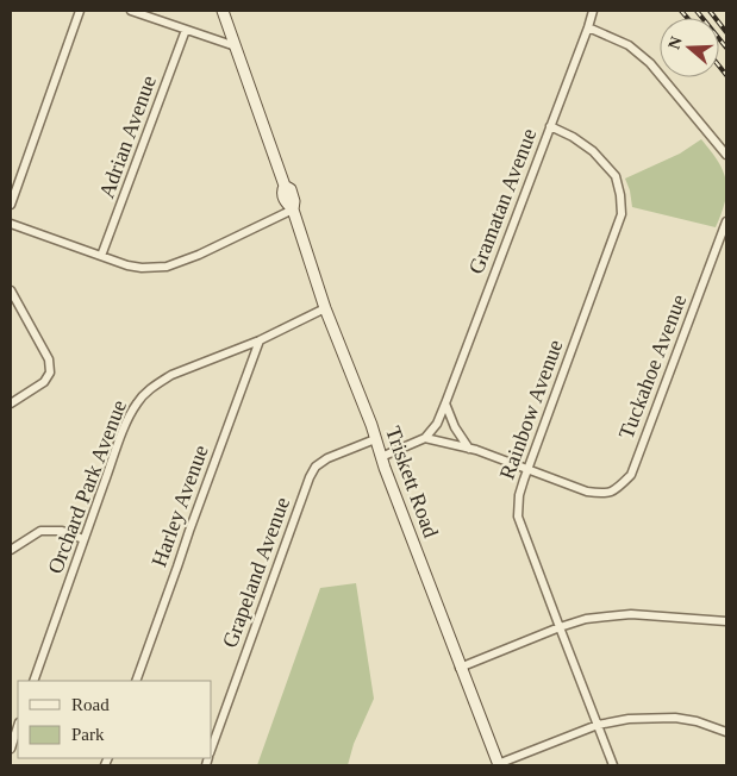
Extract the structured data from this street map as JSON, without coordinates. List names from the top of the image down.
{
  "streets": {
    "main road": ["Triskett Road"],
    "street": [
      "Adrian Avenue",
      "Gramatan Avenue",
      "Tuckahoe Avenue",
      "Rainbow Avenue",
      "Orchard Park Avenue",
      "Harley Avenue",
      "Grapeland Avenue"
    ]
  },
  "crossings": [
    ["Gramatan Avenue", "Rainbow Avenue"],
    ["Tuckahoe Avenue", "Rainbow Avenue"],
    ["Triskett Road", "Orchard Park Avenue"],
    ["Triskett Road", "Grapeland Avenue"],
    ["Orchard Park Avenue", "Harley Avenue"]
  ],
  "legend": ["Road", "Park"],
  "north": "left"
}
